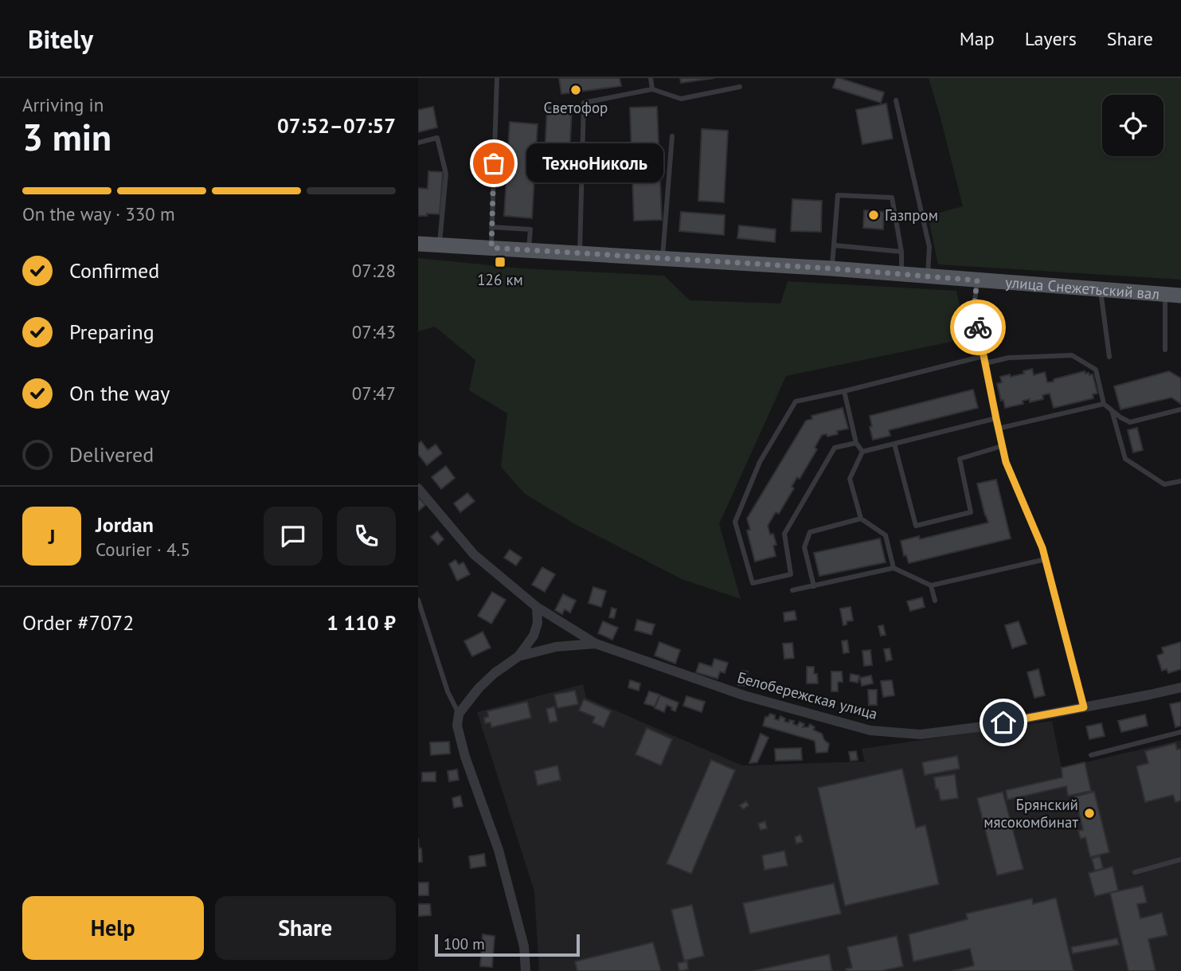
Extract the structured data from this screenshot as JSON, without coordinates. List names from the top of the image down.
{
  "streets": {
    "main road": ["улица Снежетьский вал"],
    "street": ["Белобережская улица"]
  },
  "places": {
    "other": [
      "Светофор",
      "ТехноНиколь",
      "Газпром",
      "Брянский мясокомбинат"
    ],
    "transit": ["126 км"]
  },
  "scale_bar": "100 m",
  "page": {
    "header": "Bitely",
    "nav": ["Map", "Layers", "Share"],
    "heading": ["3 min", "Arriving in", "07:52–07:57"],
    "panel": [
      "Jordan",
      "Courier · 4.5",
      "Order #7072",
      "1 110 ₽"
    ],
    "bubble": "ТехноНиколь",
    "bar": "On the way · 330 m",
    "list": [
      ["Confirmed", "07:28"],
      ["Preparing", "07:43"],
      ["On the way", "07:47"],
      "Delivered"
    ],
    "round": "J",
    "buttons": ["Help", "Share"],
    "scale": "100 m"
  }
}
